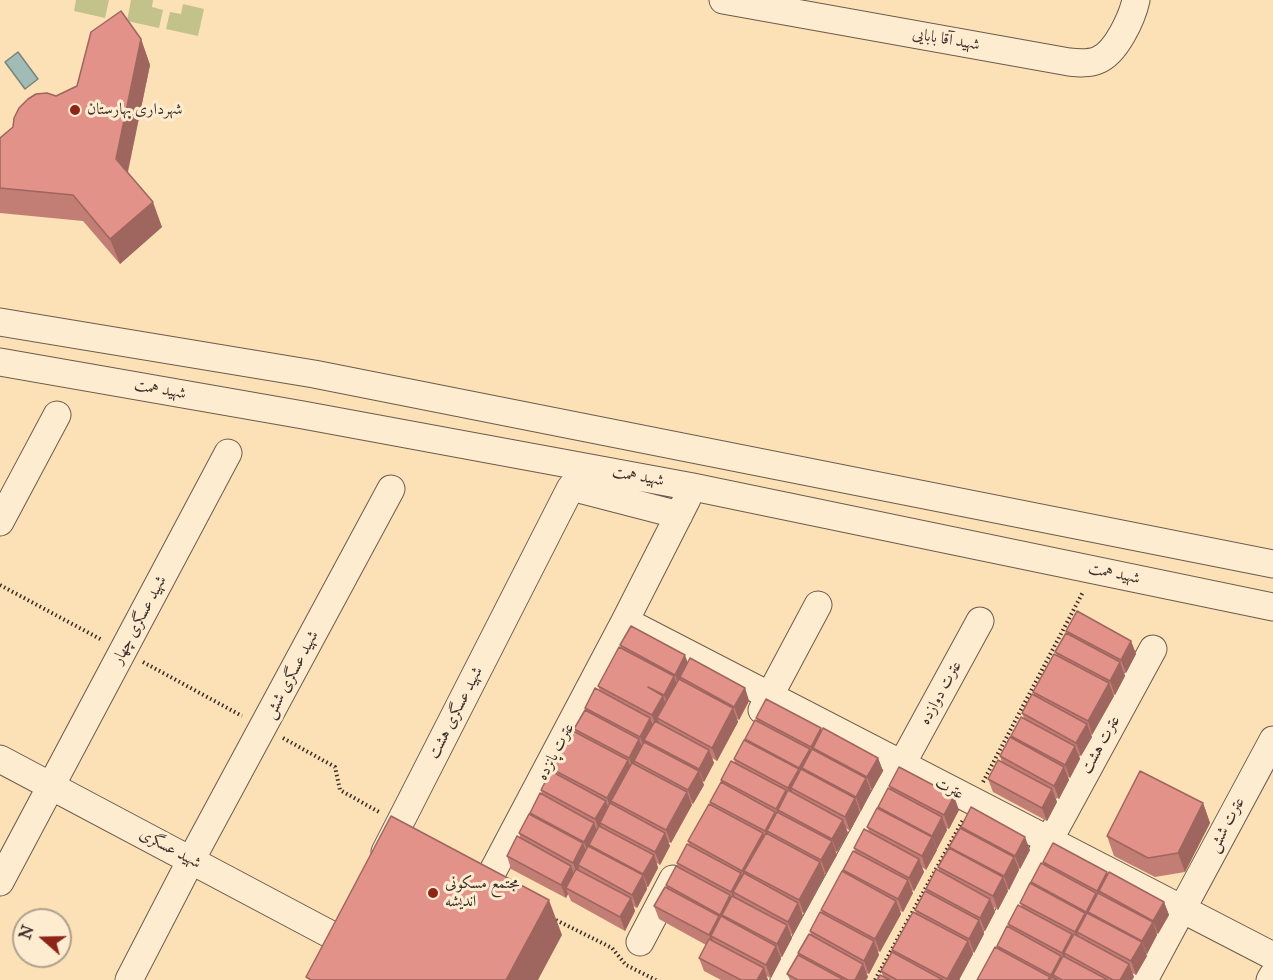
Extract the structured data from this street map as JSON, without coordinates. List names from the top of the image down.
{
  "streets": {
    "street": [
      "شهید آقا بابایی",
      "شهید همت",
      "شهید عسگری چهار",
      "شهید عسگری شش",
      "عترت دوازده",
      "شهید عسگری هشت",
      "عترت هشت",
      "عترت پانزده",
      "عترت",
      "عترت شش",
      "شهید عسگری"
    ]
  },
  "crossings": [
    ["شهید همت", "عترت پانزده"],
    ["شهید عسگری چهار", "شهید عسگری"],
    ["شهید عسگری شش", "شهید عسگری"],
    ["عترت دوازده", "عترت"],
    ["شهید عسگری هشت", "عترت پانزده"],
    ["عترت هشت", "عترت"],
    ["عترت پانزده", "عترت"],
    ["عترت", "عترت شش"]
  ],
  "places": ["شهرداری بهارستان", "مجتمع مسکونی اندیشه"],
  "north": "left"
}
